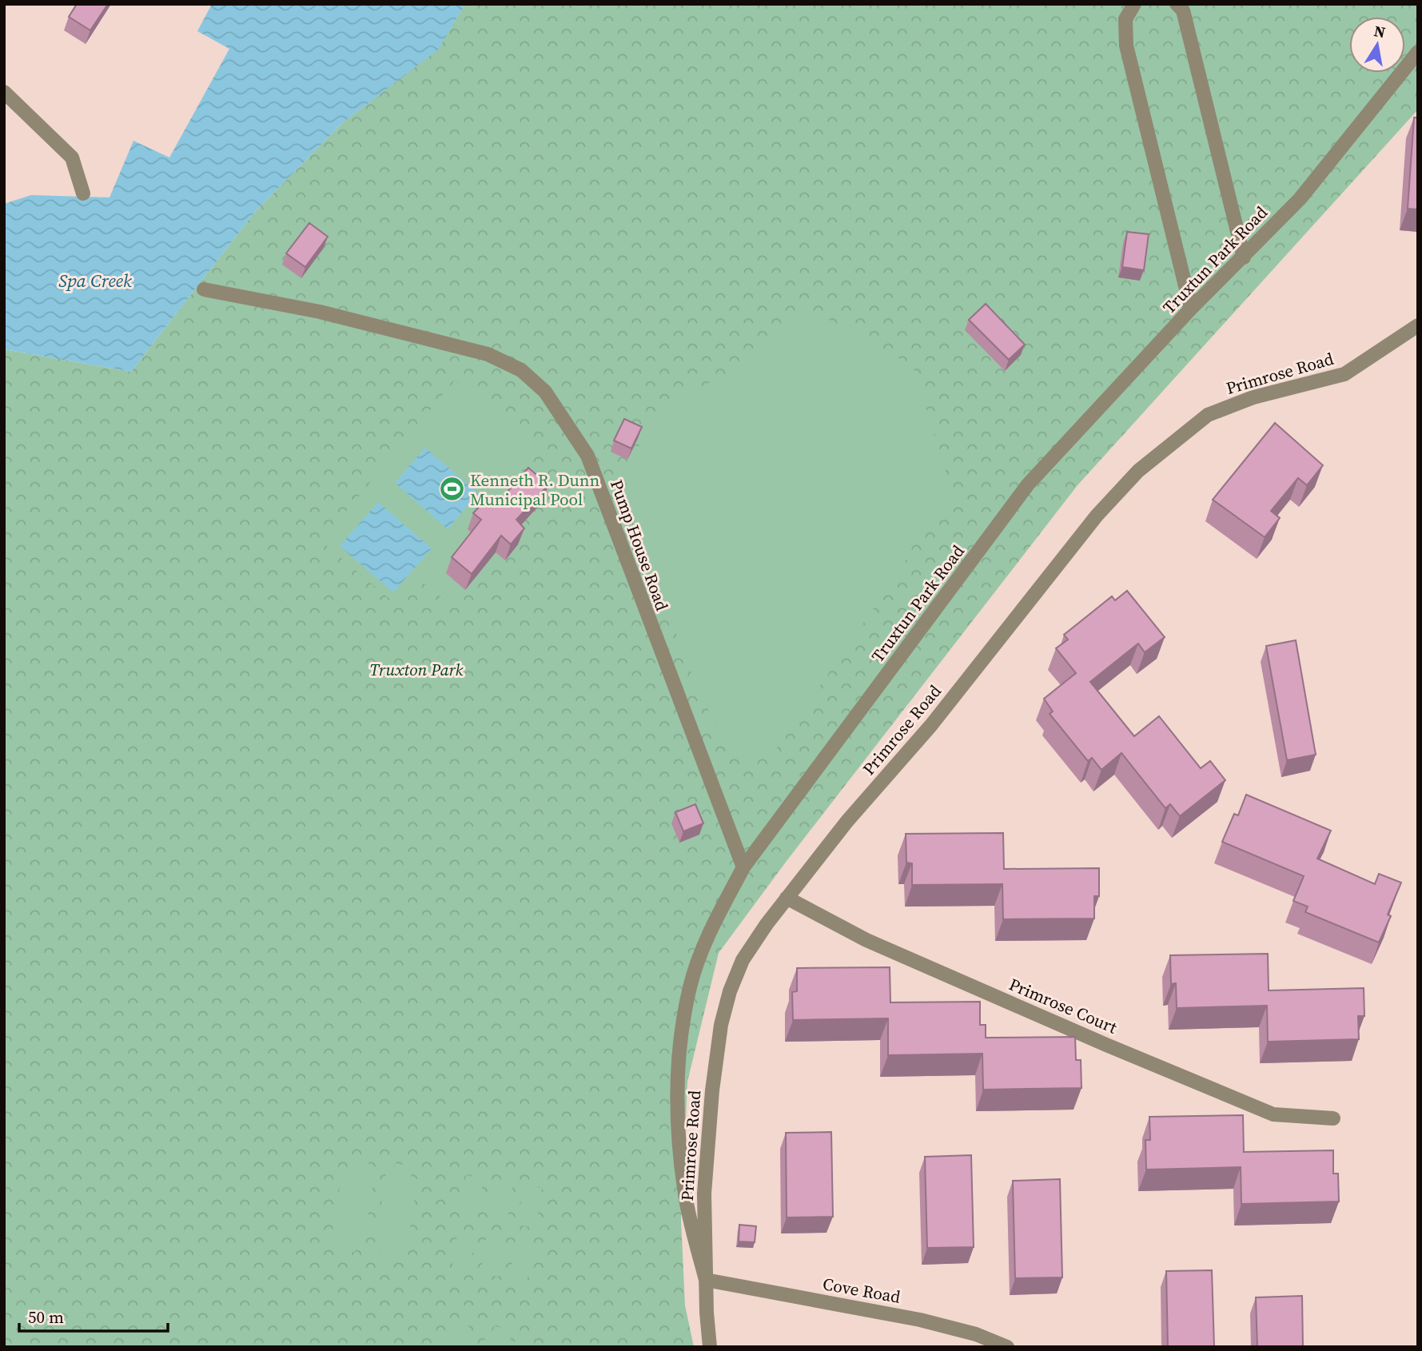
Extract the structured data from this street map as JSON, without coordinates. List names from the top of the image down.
{
  "streets": {
    "street": [
      "Truxtun Park Road",
      "Primrose Road",
      "Pump House Road",
      "Primrose Court",
      "Cove Road"
    ]
  },
  "crossings": [
    ["Truxtun Park Road", "Primrose Road"],
    ["Truxtun Park Road", "Pump House Road"],
    ["Truxtun Park Road", "Cove Road"],
    ["Primrose Road", "Primrose Court"],
    ["Primrose Road", "Cove Road"]
  ],
  "water": ["Spa Creek"],
  "parks": ["Truxton Park"],
  "places": {
    "sports": ["Kenneth R. Dunn Municipal Pool"]
  },
  "scale_bar": "50 m",
  "north": "top"
}
